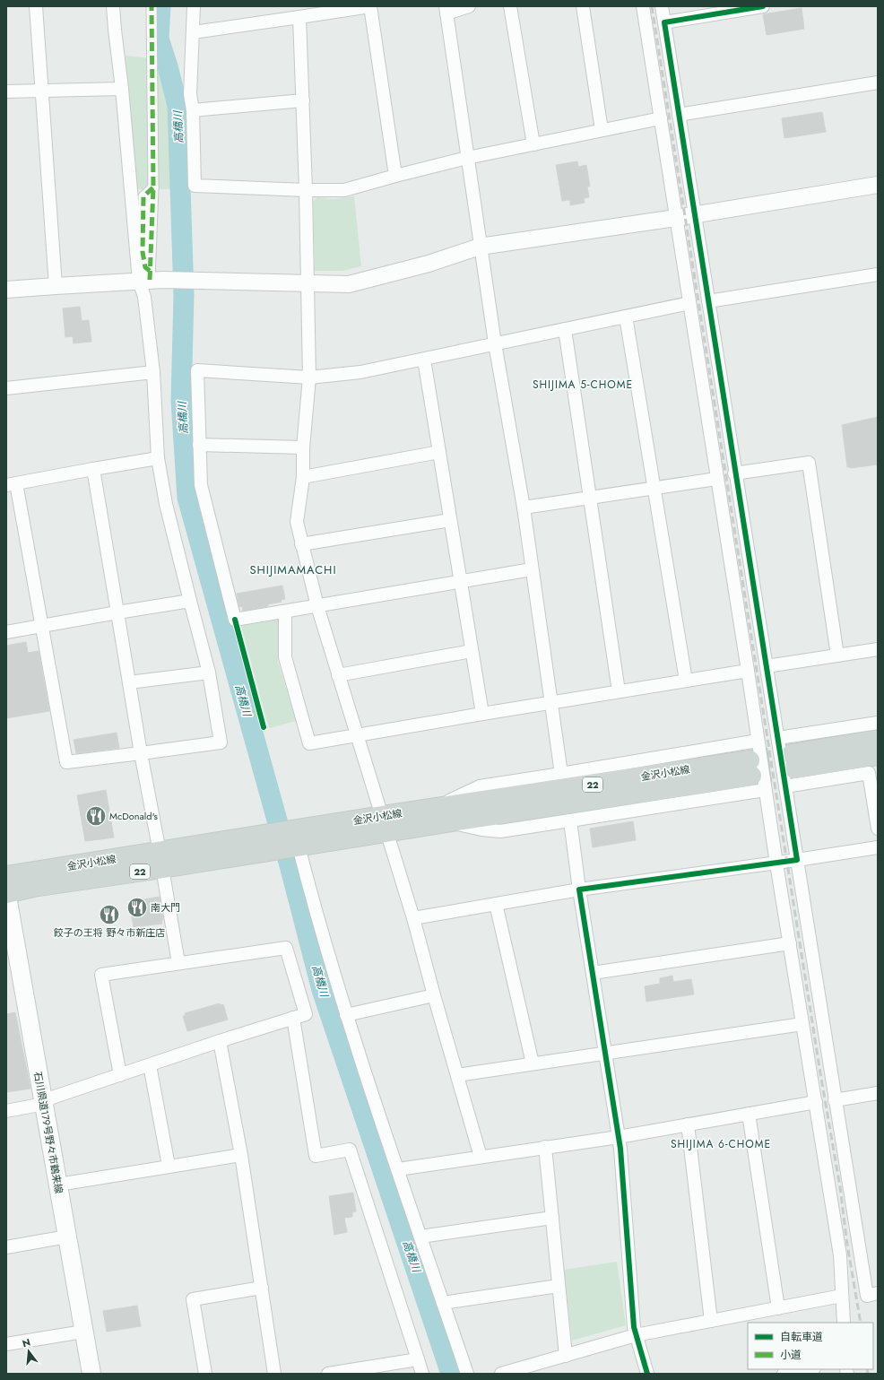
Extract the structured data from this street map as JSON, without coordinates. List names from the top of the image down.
{
  "streets": {
    "main road": ["金沢小松線", "22", "石川県道179号野々市鶴来線"]
  },
  "crossings": [
    ["金沢小松線", "石川県道179号野々市鶴来線"]
  ],
  "districts": ["SHIJIMA 5-CHOME", "SHIJIMAMACHI", "SHIJIMA 6-CHOME"],
  "water": ["高橋川"],
  "places": {
    "restaurant": ["McDonald's", "南大門", "餃子の王将 野々市新庄店"]
  },
  "legend": ["自転車道", "小道"],
  "north": "top"
}
